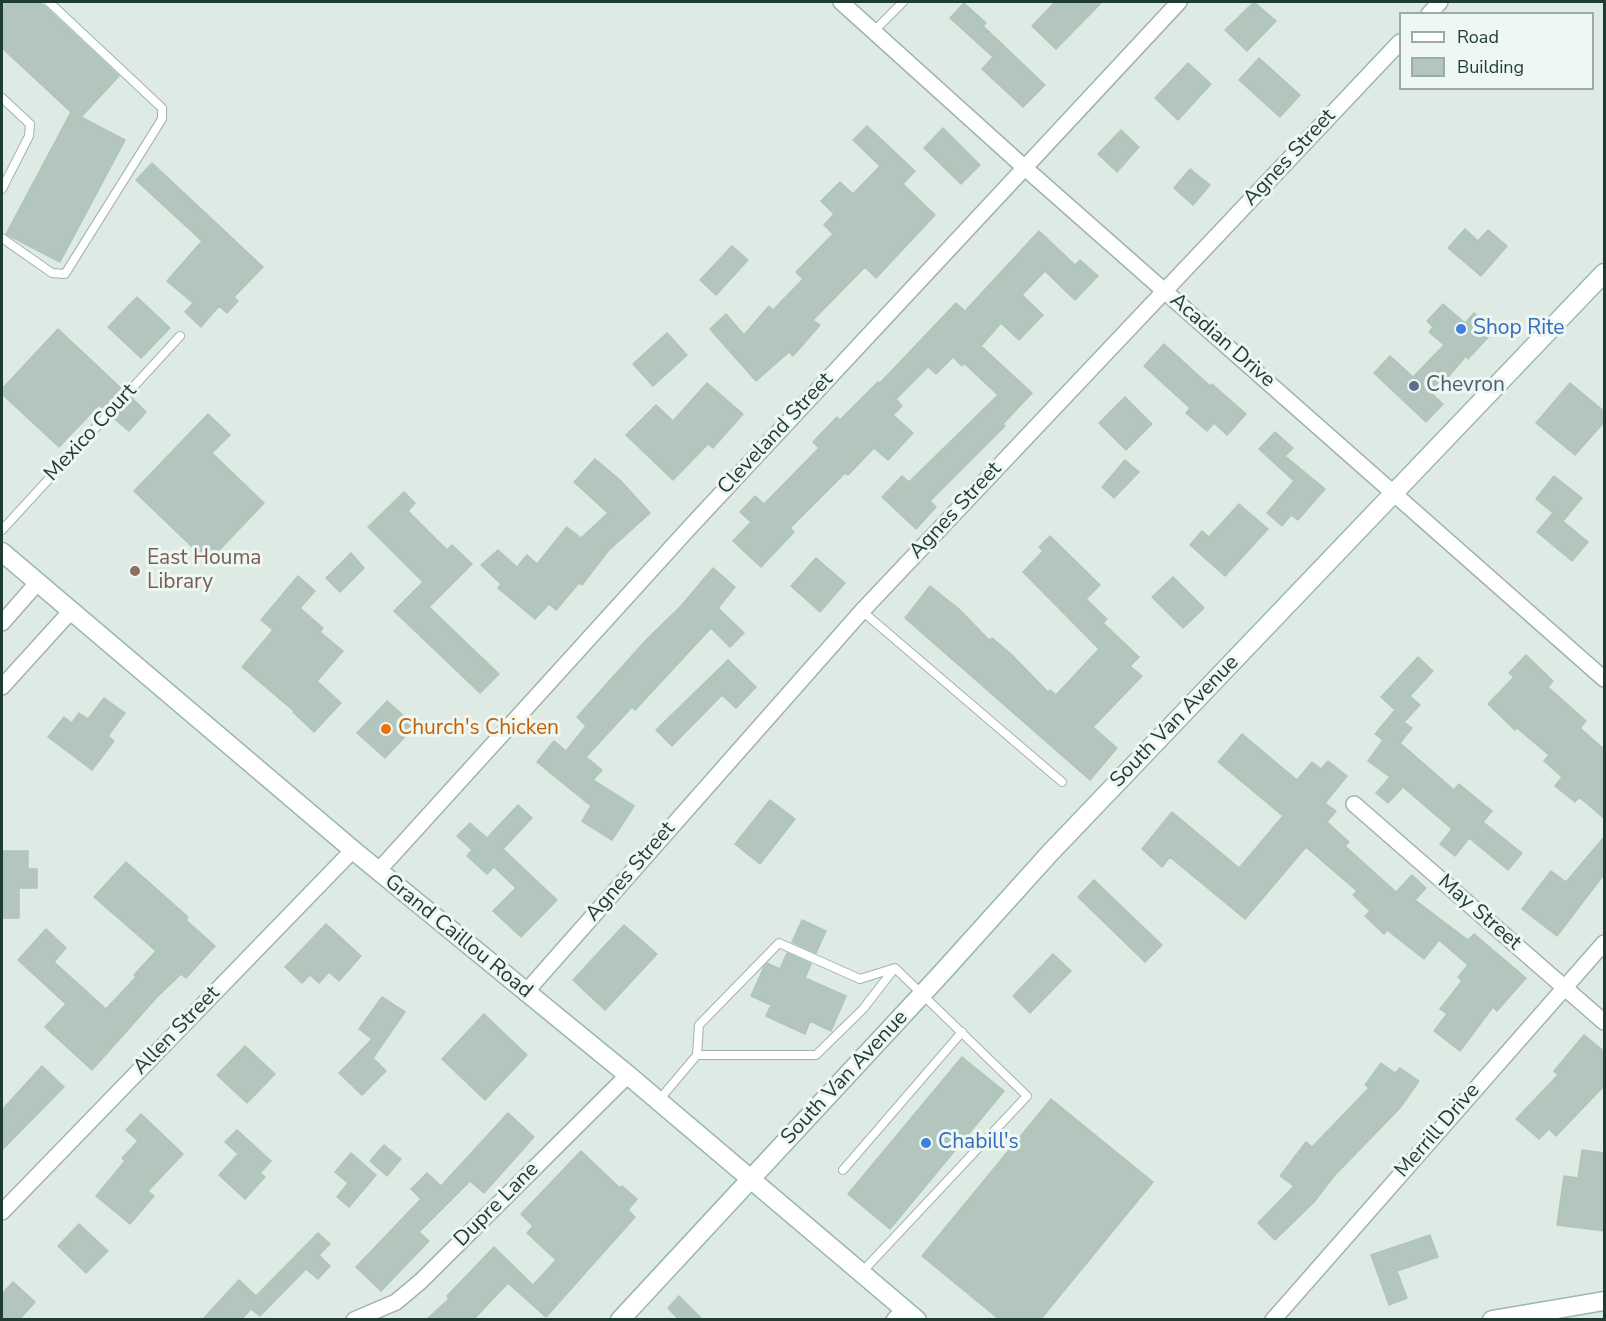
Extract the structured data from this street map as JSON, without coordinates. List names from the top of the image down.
{
  "streets": {
    "main road": ["South Van Avenue", "Grand Caillou Road"],
    "street": [
      "Agnes Street",
      "Acadian Drive",
      "Cleveland Street",
      "May Street",
      "Allen Street",
      "Merrill Drive",
      "Dupre Lane"
    ],
    "lane": ["Mexico Court"]
  },
  "crossings": [
    ["Agnes Street", "Acadian Drive"],
    ["Agnes Street", "Grand Caillou Road"],
    ["Acadian Drive", "Cleveland Street"],
    ["Acadian Drive", "South Van Avenue"],
    ["Cleveland Street", "Grand Caillou Road"],
    ["South Van Avenue", "Grand Caillou Road"],
    ["May Street", "Merrill Drive"],
    ["Grand Caillou Road", "Allen Street"],
    ["Grand Caillou Road", "Dupre Lane"]
  ],
  "places": [
    "Shop Rite",
    "Chevron",
    "East Houma Library",
    "Church's Chicken",
    "Chabill's"
  ],
  "legend": ["Road", "Building"]
}
